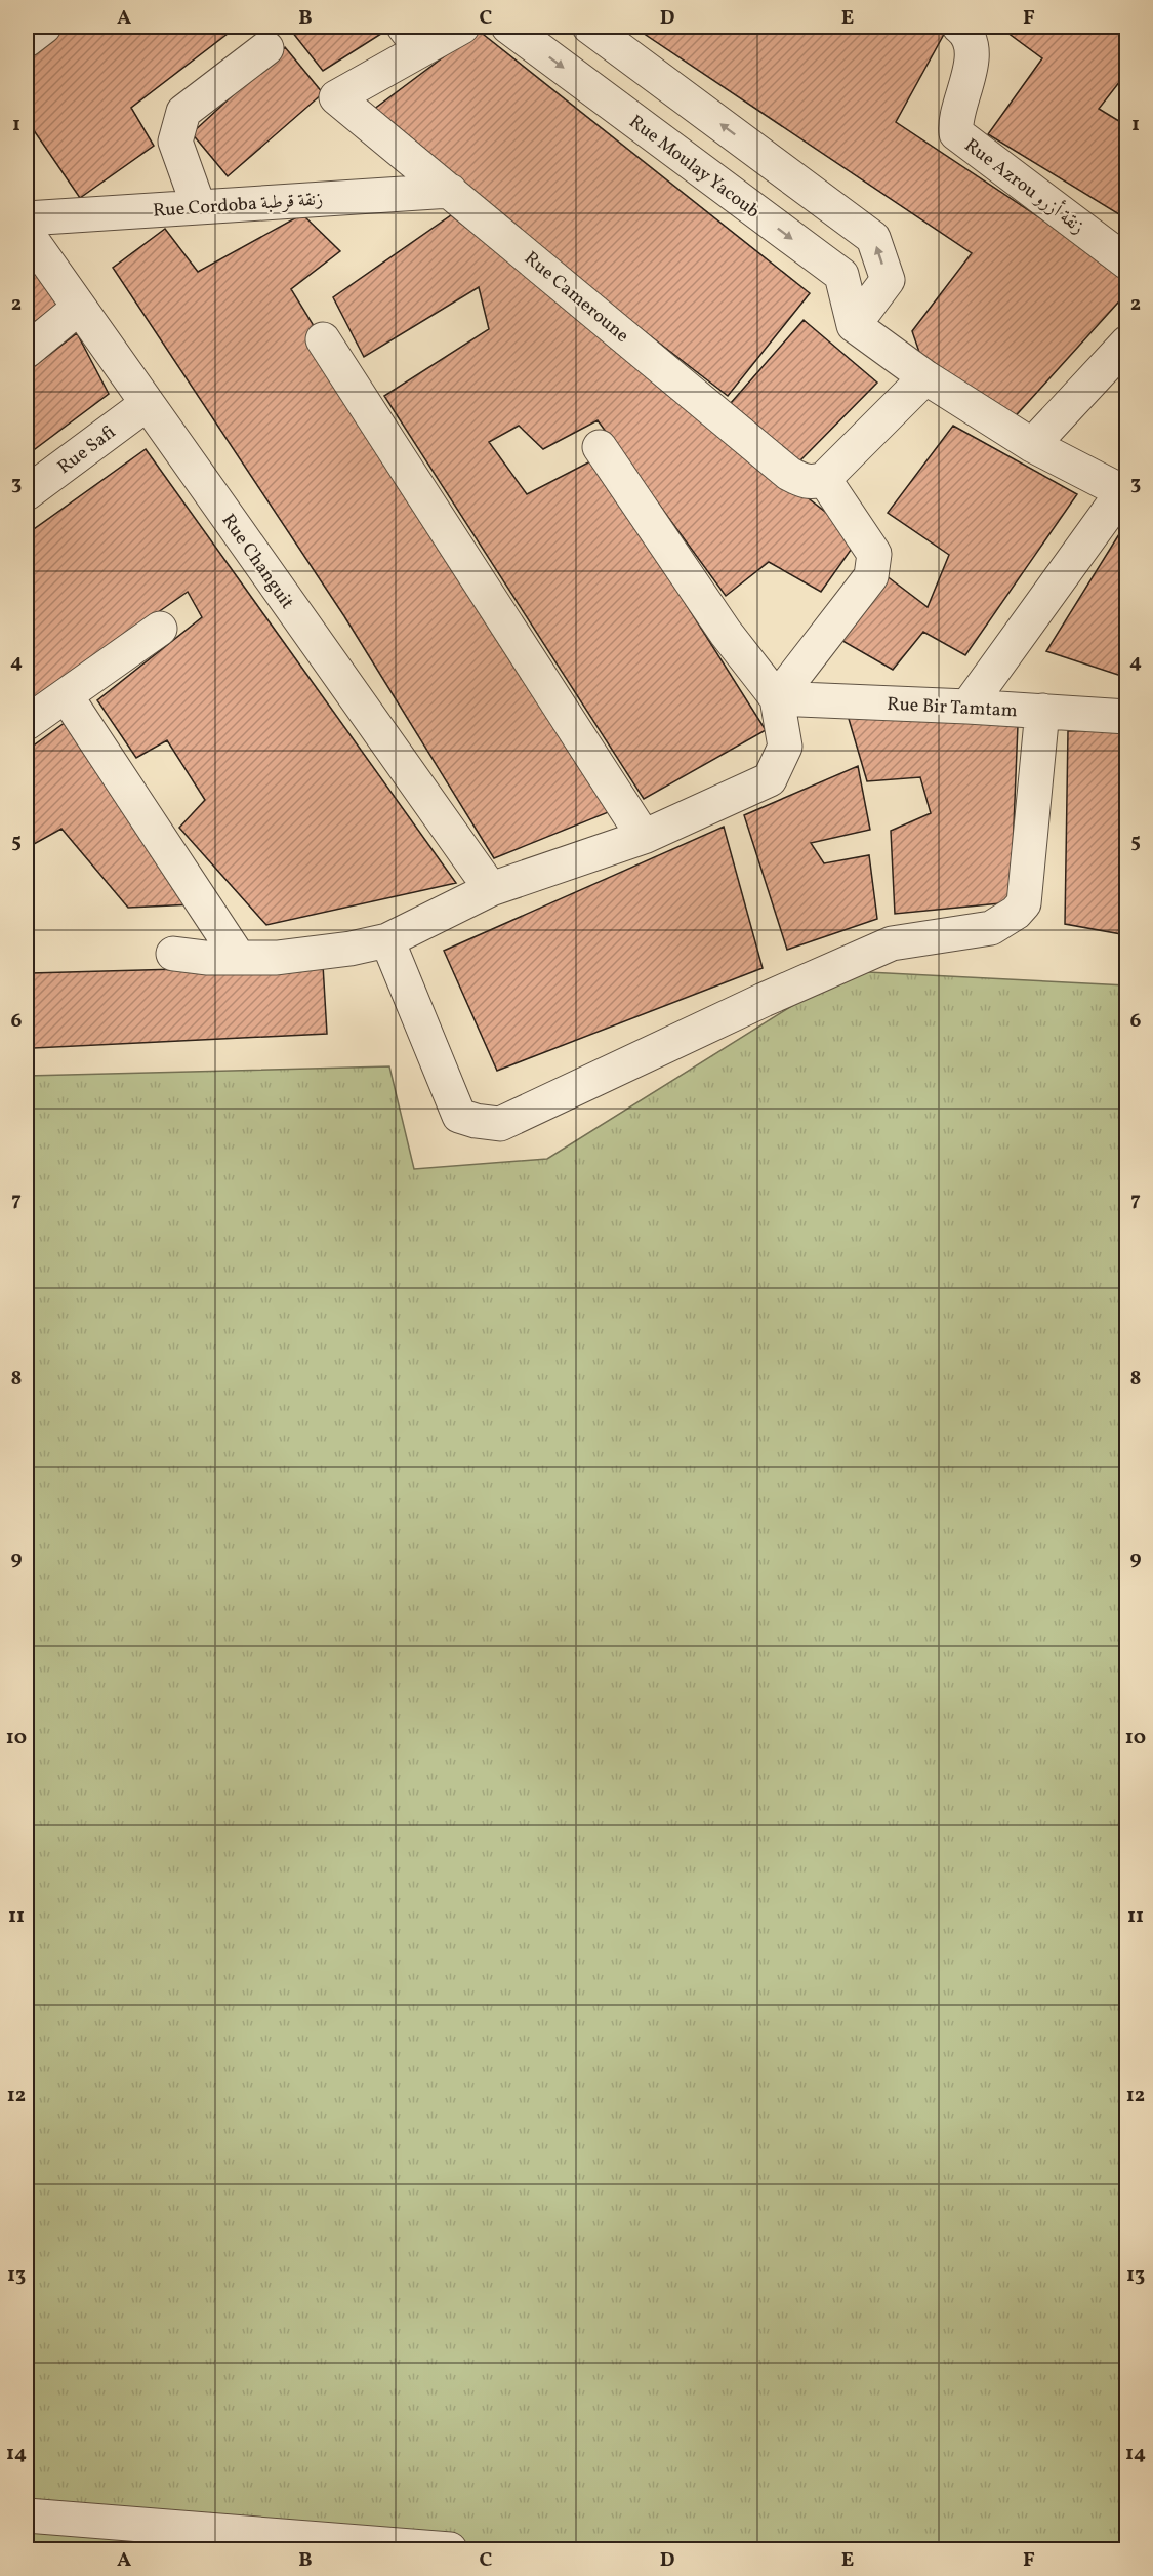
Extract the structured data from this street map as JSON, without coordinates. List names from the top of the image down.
{
  "streets": {
    "street": [
      "Rue Moulay Yacoub",
      "Rue Azrou زنقة أزرو",
      "Rue Cordoba زنقة قرطبة",
      "Rue Cameroune",
      "Rue Safi",
      "Rue Changuit",
      "Rue Bir Tamtam"
    ]
  },
  "crossings": [
    ["Rue Cordoba زنقة قرطبة", "Rue Cameroune"],
    ["Rue Safi", "Rue Changuit"]
  ],
  "one_way": ["Rue Moulay Yacoub"],
  "grid": {
    "columns": [
      "A",
      "B",
      "C",
      "D",
      "E",
      "F"
    ],
    "rows": [
      "1",
      "2",
      "3",
      "4",
      "5",
      "6",
      "7",
      "8",
      "9",
      "10",
      "11",
      "12",
      "13",
      "14"
    ]
  }
}
